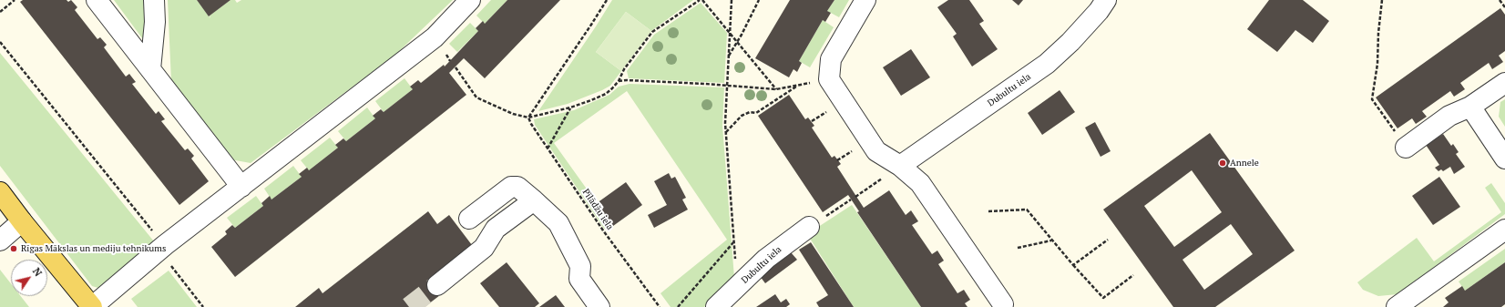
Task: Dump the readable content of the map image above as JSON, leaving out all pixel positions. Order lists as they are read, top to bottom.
{
  "streets": {
    "street": ["Dubultu iela"],
    "path": ["Pīlādžu iela"]
  },
  "places": ["Annele", "Rīgas Mākslas un mediju tehnikums"],
  "north": "top right"
}
